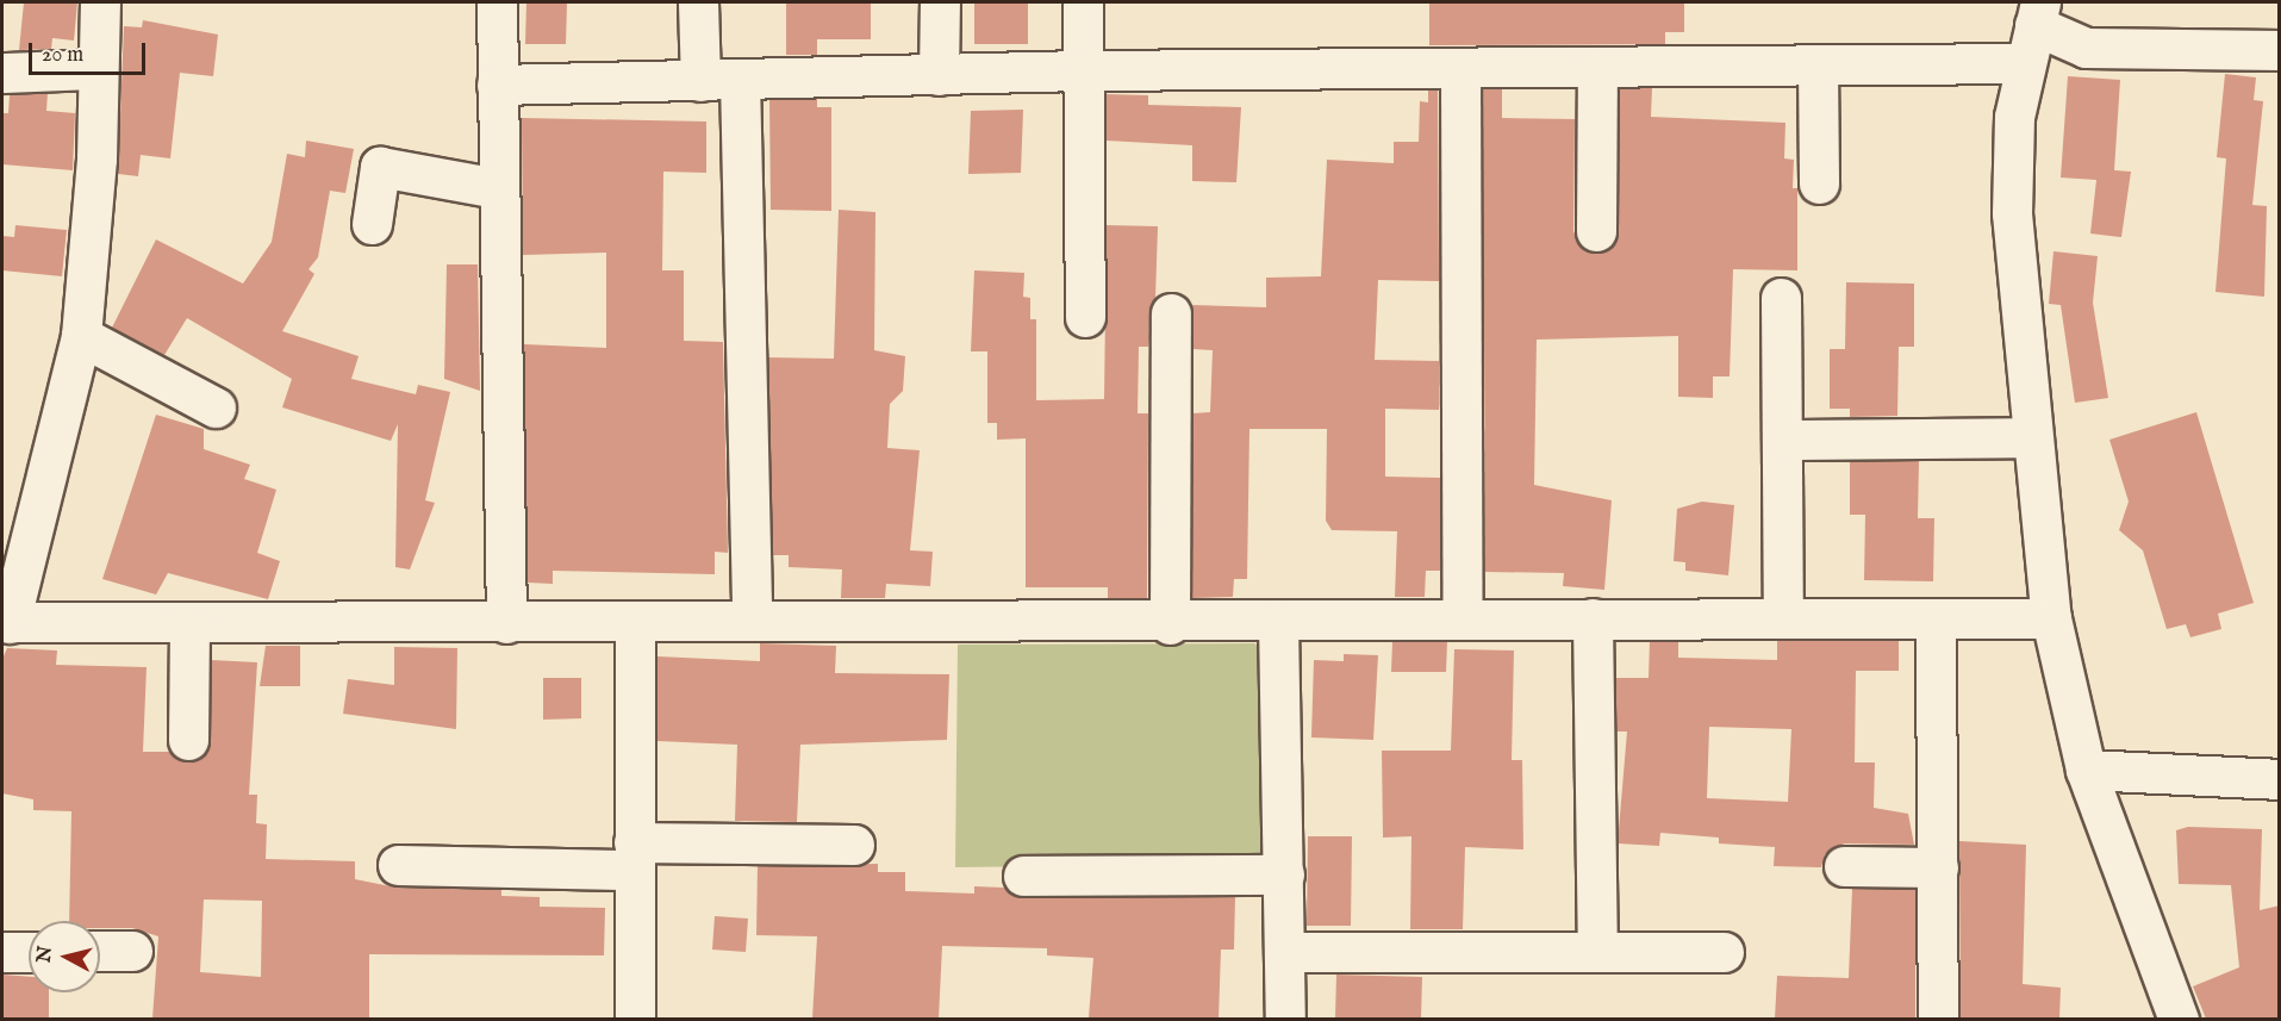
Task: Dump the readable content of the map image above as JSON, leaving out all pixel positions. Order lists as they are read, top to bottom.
{
  "scale_bar": "20 m",
  "north": "left"
}
